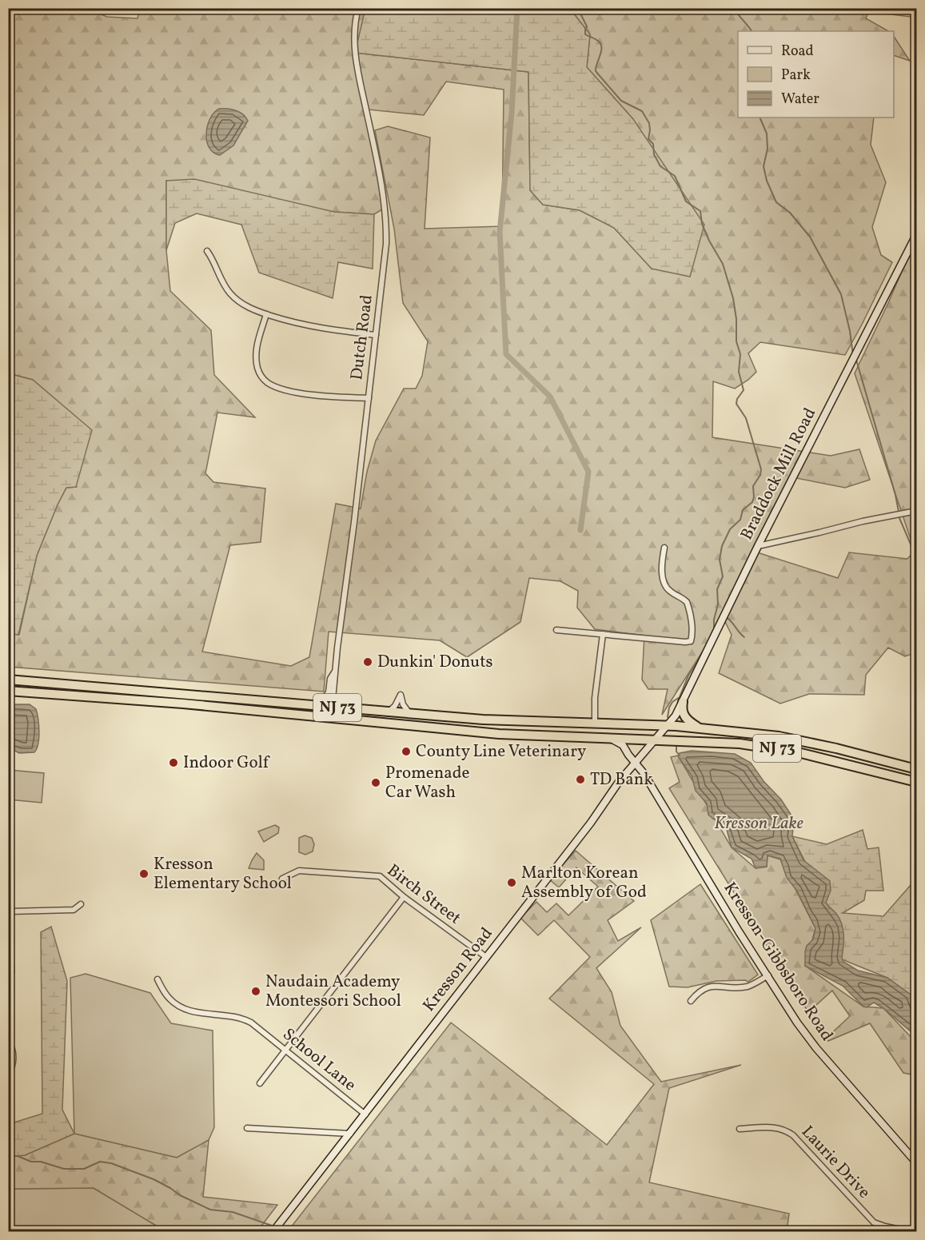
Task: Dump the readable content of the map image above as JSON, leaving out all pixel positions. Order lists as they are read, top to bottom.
{
  "streets": {
    "highway": ["NJ 73"],
    "street": [
      "Dutch Road",
      "Braddock Mill Road",
      "Birch Street",
      "Kresson-Gibbsboro Road",
      "Kresson Road",
      "School Lane",
      "Laurie Drive"
    ]
  },
  "crossings": [
    ["Dutch Road", "NJ 73"],
    ["Braddock Mill Road", "NJ 73"],
    ["Braddock Mill Road", "Kresson Road"],
    ["NJ 73", "Kresson-Gibbsboro Road"],
    ["NJ 73", "Kresson Road"],
    ["Birch Street", "Kresson Road"],
    ["Kresson-Gibbsboro Road", "Kresson Road"],
    ["Kresson Road", "School Lane"]
  ],
  "water": ["Kresson Lake"],
  "places": [
    "Dunkin' Donuts",
    "County Line Veterinary",
    "Indoor Golf",
    "TD Bank",
    "Promenade Car Wash",
    "Kresson Elementary School",
    "Marlton Korean Assembly of God",
    "Naudain Academy Montessori School"
  ],
  "legend": ["Road", "Park", "Water"]
}
